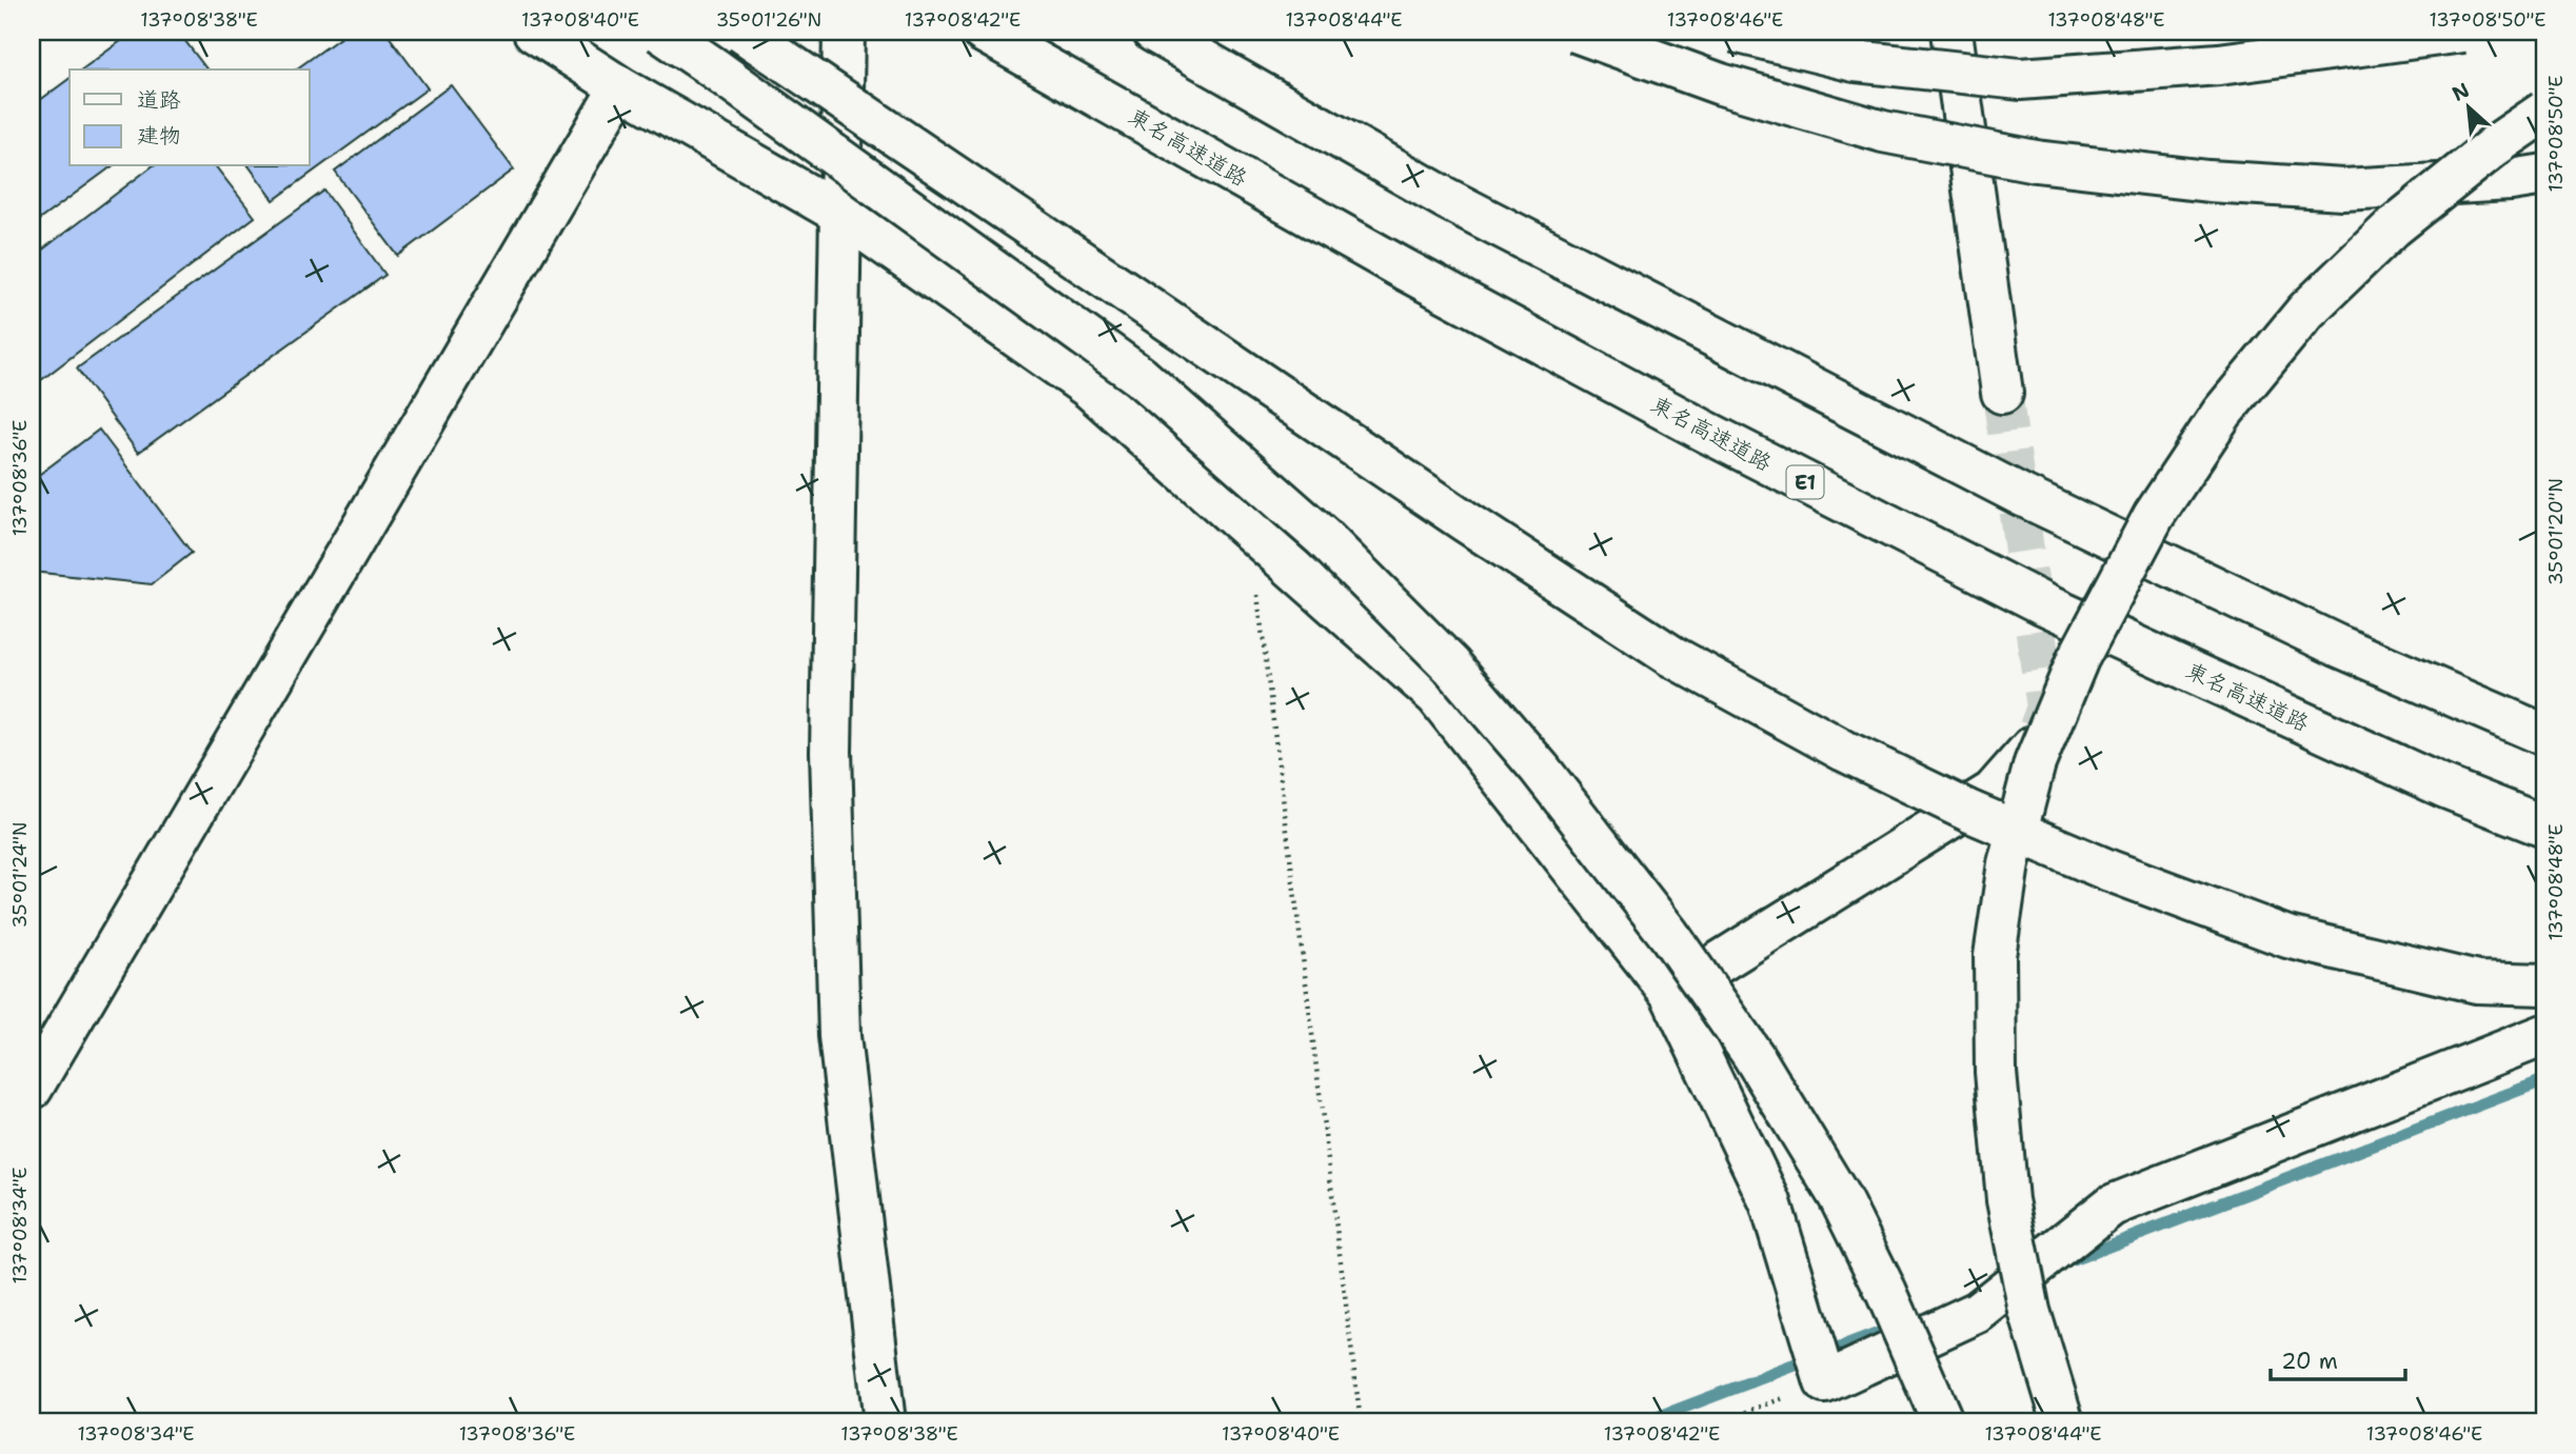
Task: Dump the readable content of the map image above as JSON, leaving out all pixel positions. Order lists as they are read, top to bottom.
{
  "streets": {
    "main road": ["東名高速道路", "E1"]
  },
  "legend": ["道路", "建物"],
  "scale_bar": "20 m",
  "north": "top left",
  "coordinates": [
    "137°08'38\"E",
    "137°08'40\"E",
    "35°01'26\"N",
    "137°08'42\"E",
    "137°08'44\"E",
    "137°08'46\"E",
    "137°08'48\"E",
    "137°08'50\"E",
    "137°08'36\"E",
    "35°01'20\"N",
    "35°01'24\"N",
    "137°08'34\"E"
  ]
}
